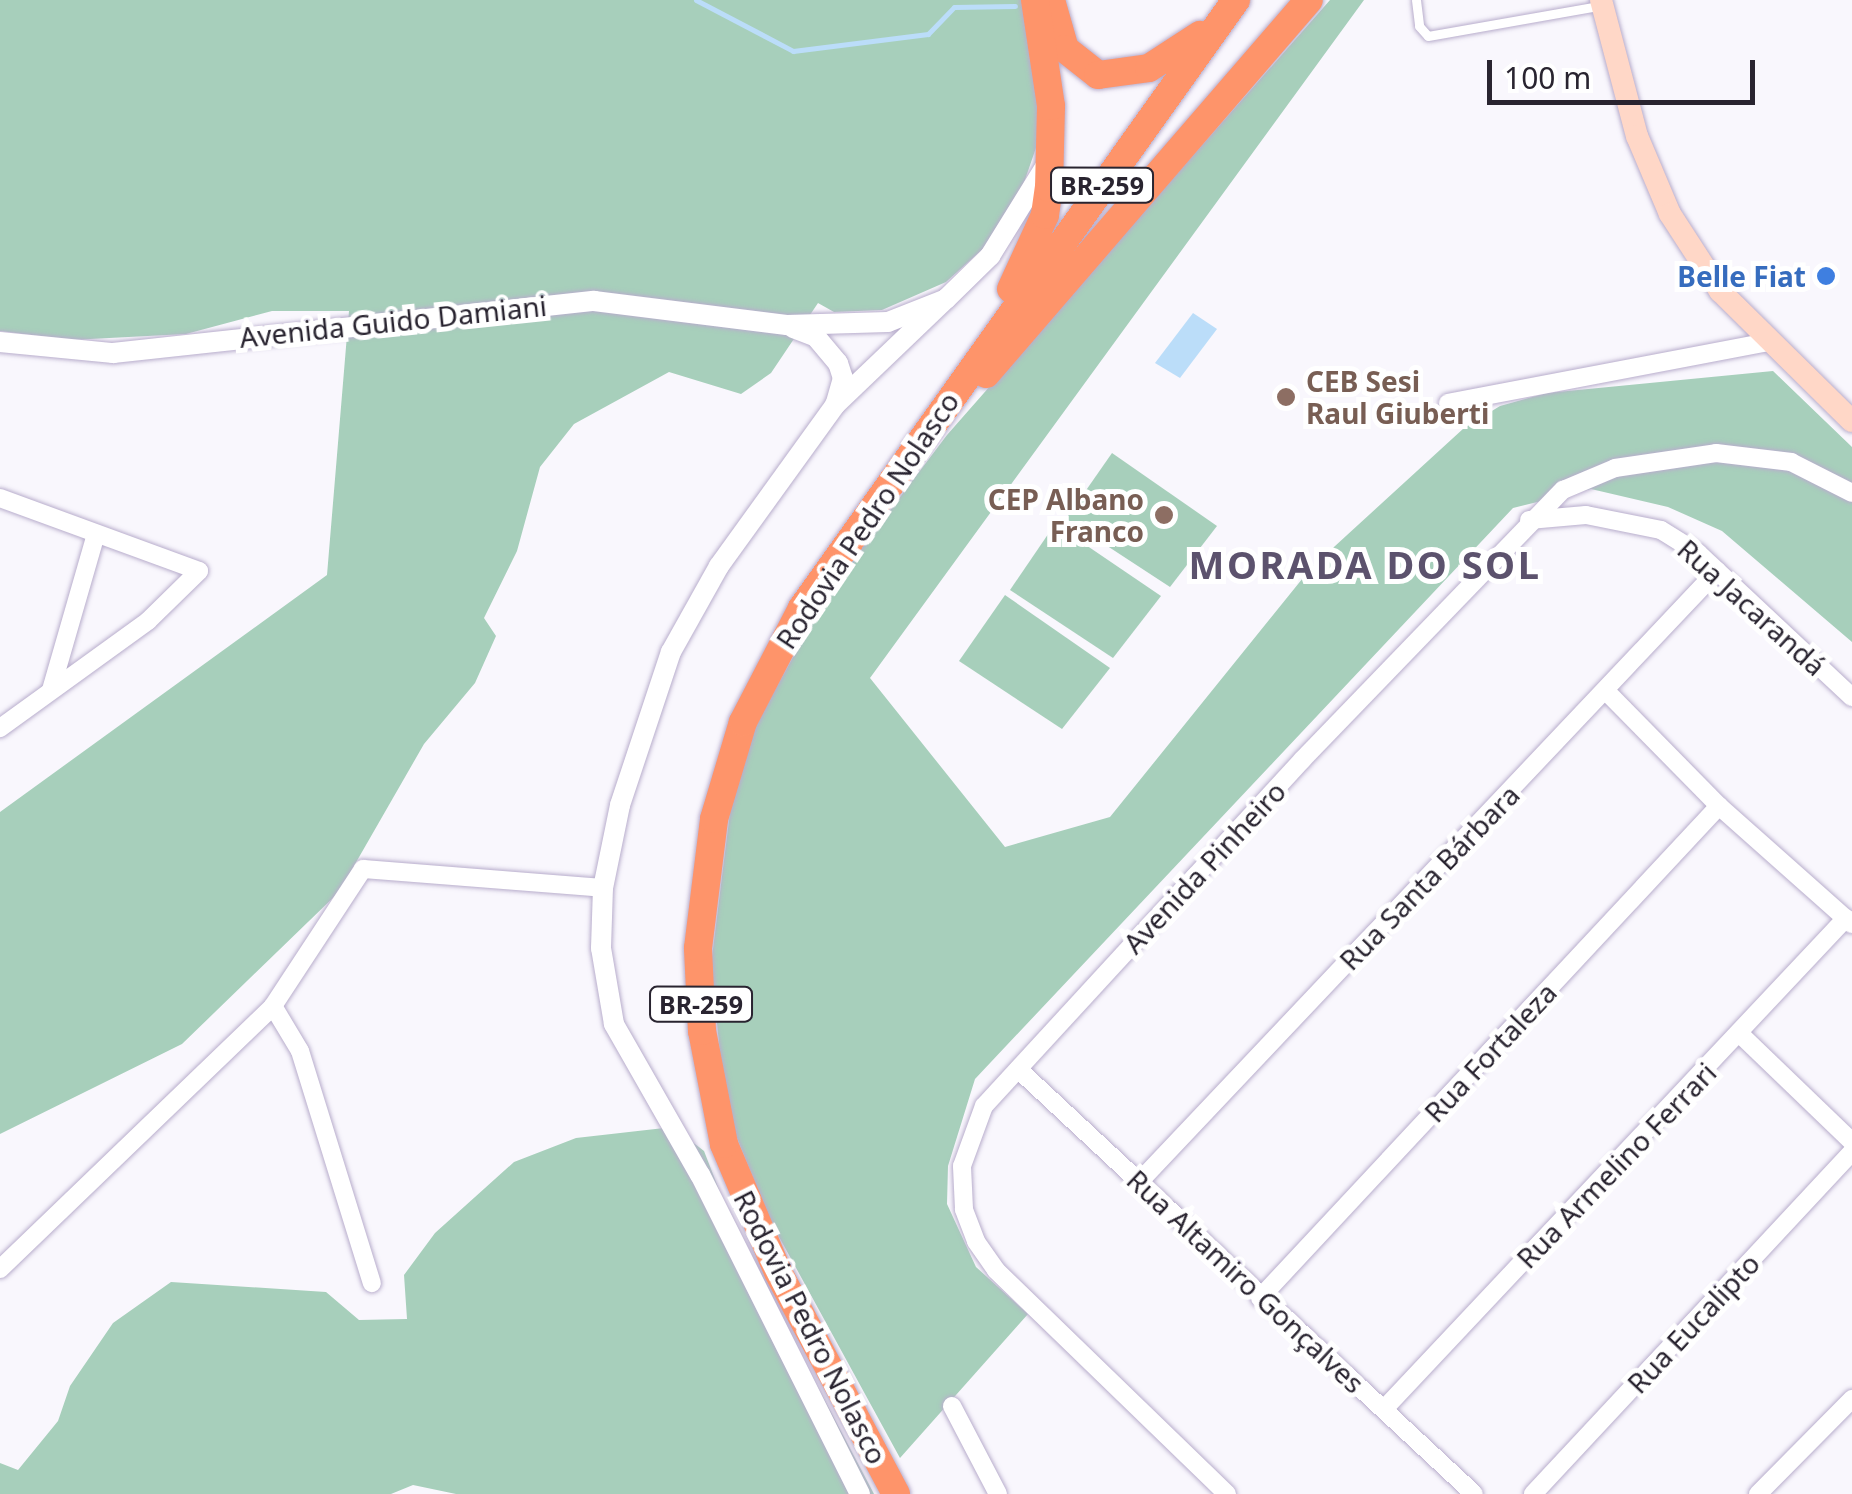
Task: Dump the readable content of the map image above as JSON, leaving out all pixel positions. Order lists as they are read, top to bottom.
{
  "streets": {
    "highway": ["BR-259", "Rodovia Pedro Nolasco"],
    "street": [
      "Avenida Guido Damiani",
      "Rua Jacarandá",
      "Avenida Pinheiro",
      "Rua Santa Bárbara",
      "Rua Fortaleza",
      "Rua Armelino Ferrari",
      "Rua Altamiro Gonçalves",
      "Rua Eucalipto"
    ]
  },
  "crossings": [
    ["Rua Jacarandá", "Avenida Pinheiro"],
    ["Rua Jacarandá", "Rua Santa Bárbara"],
    ["Avenida Pinheiro", "Rua Altamiro Gonçalves"],
    ["Rua Santa Bárbara", "Rua Altamiro Gonçalves"],
    ["Rua Fortaleza", "Rua Altamiro Gonçalves"],
    ["Rua Armelino Ferrari", "Rua Altamiro Gonçalves"]
  ],
  "districts": ["MORADA DO SOL"],
  "places": ["Belle Fiat", "CEB Sesi Raul Giuberti", "CEP Albano Franco"],
  "scale_bar": "100 m"
}
